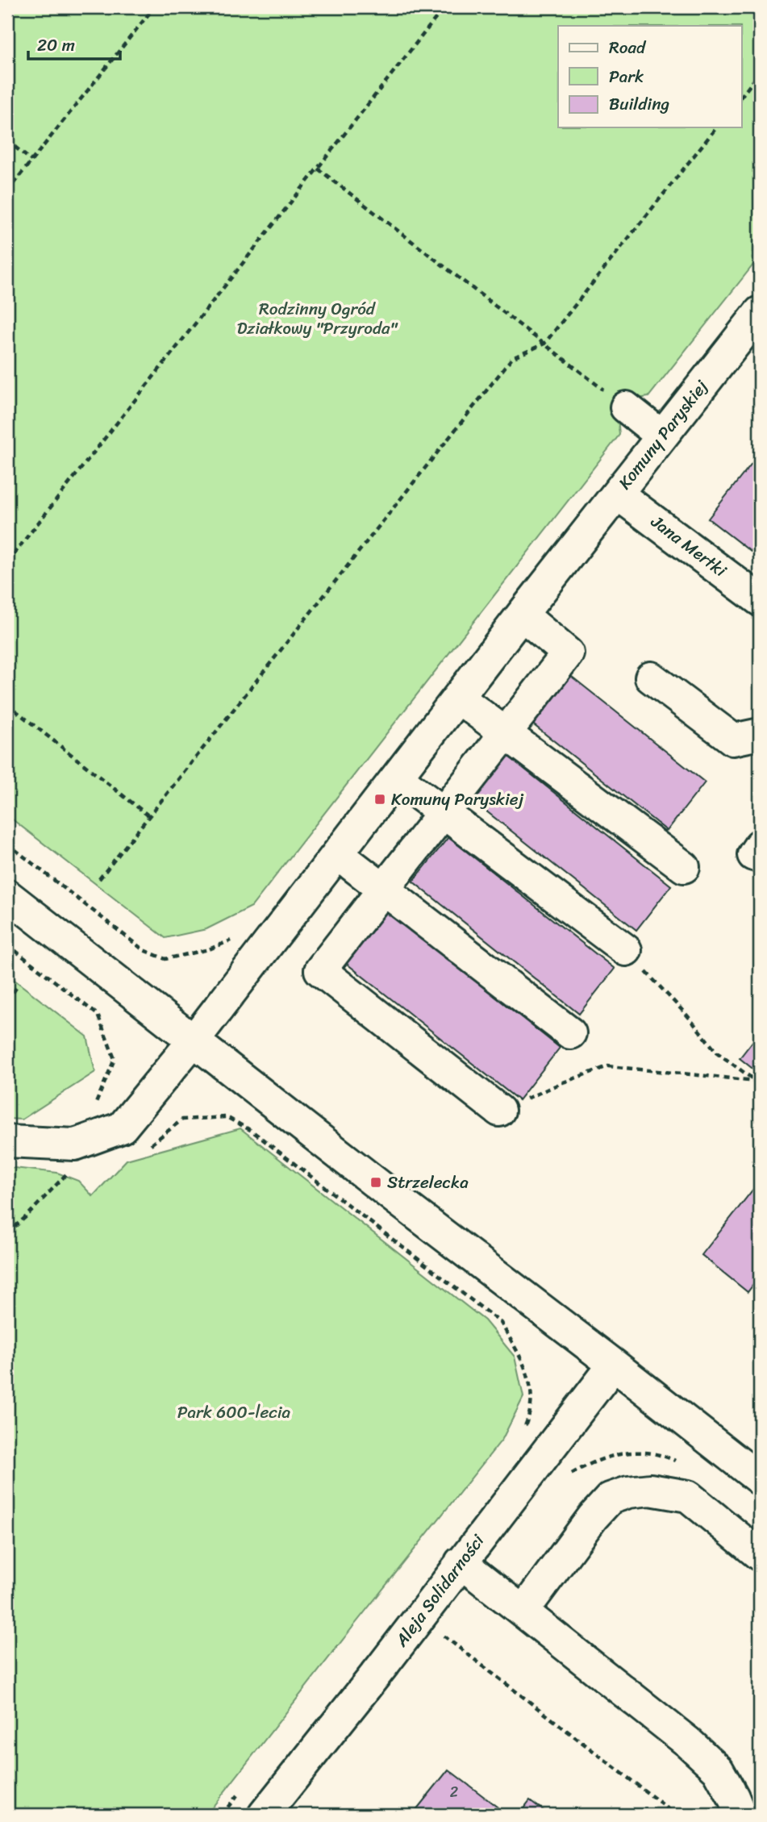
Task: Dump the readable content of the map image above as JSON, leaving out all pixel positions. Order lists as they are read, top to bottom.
{
  "streets": {
    "street": ["Komuny Paryskiej", "Jana Mertki", "Aleja Solidarności"]
  },
  "crossings": [
    ["Komuny Paryskiej", "Jana Mertki"]
  ],
  "parks": ["Rodzinny Ogród Działkowy \"Przyroda\"", "Park 600-lecia"],
  "places": {
    "transit": ["Komuny Paryskiej", "Strzelecka"]
  },
  "house_numbers": ["2"],
  "legend": ["Road", "Park", "Building"],
  "scale_bar": "20 m"
}
